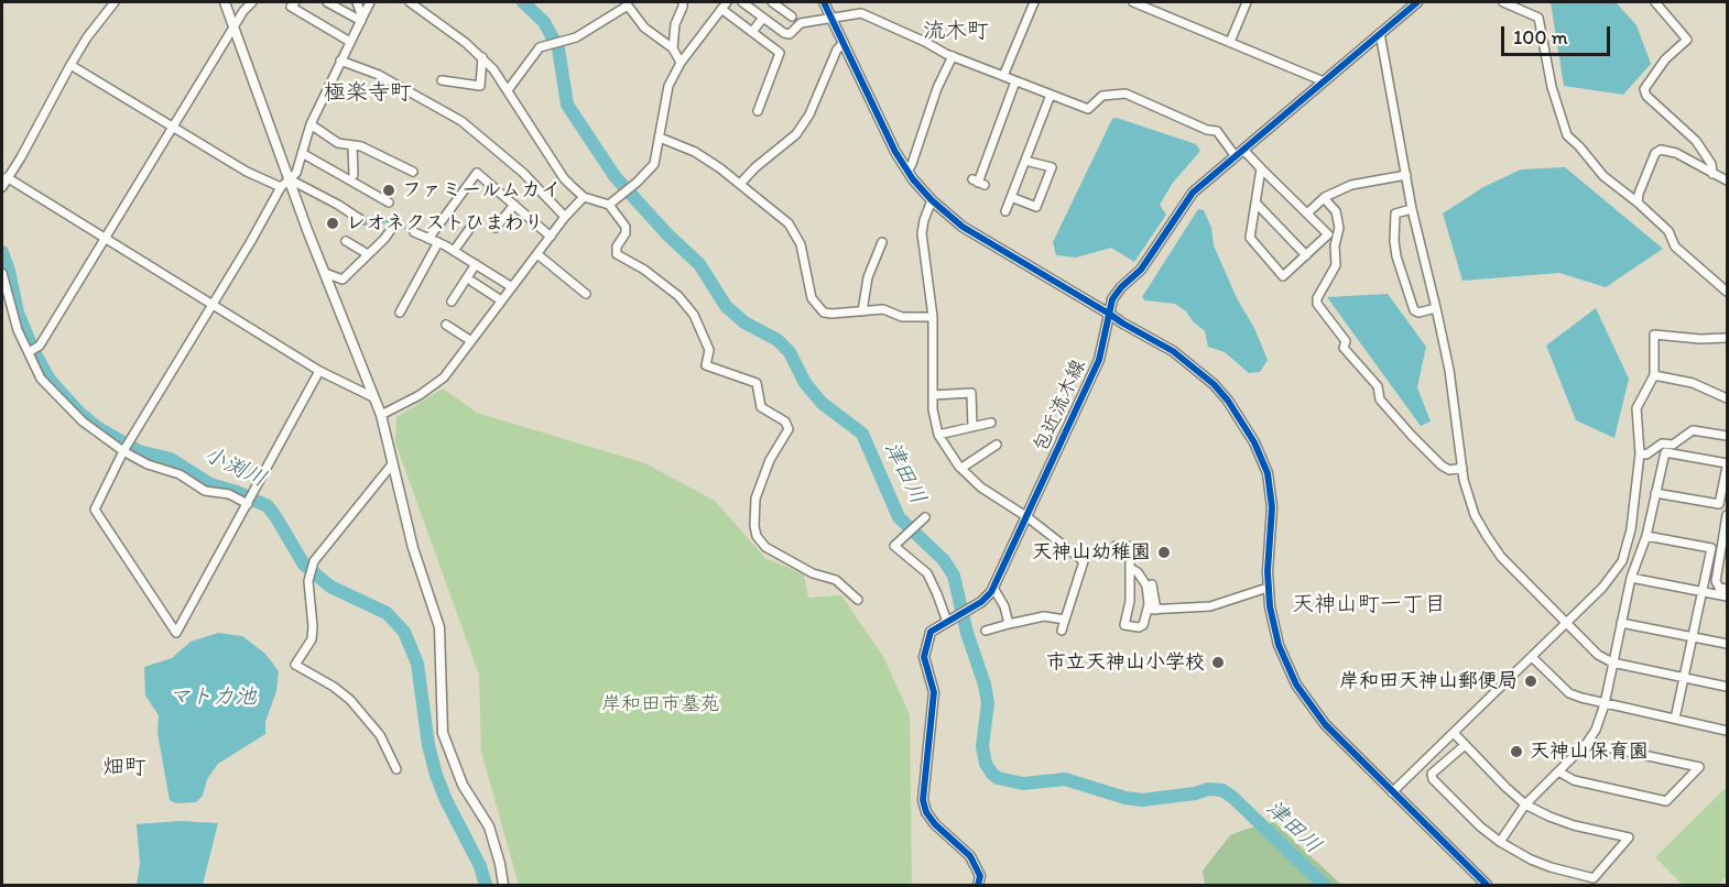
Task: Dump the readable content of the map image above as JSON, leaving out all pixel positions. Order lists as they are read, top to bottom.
{
  "streets": {
    "street": ["包近流木線"]
  },
  "districts": [
    "流木町",
    "極楽寺町",
    "天神山町一丁目",
    "畑町"
  ],
  "water": ["小渕川", "津田川", "マトカ池"],
  "parks": ["岸和田市墓苑"],
  "places": [
    "ファミールムカイ",
    "レオネクストひまわり",
    "天神山幼稚園",
    "市立天神山小学校",
    "岸和田天神山郵便局",
    "天神山保育園"
  ],
  "scale_bar": "100 m"
}
